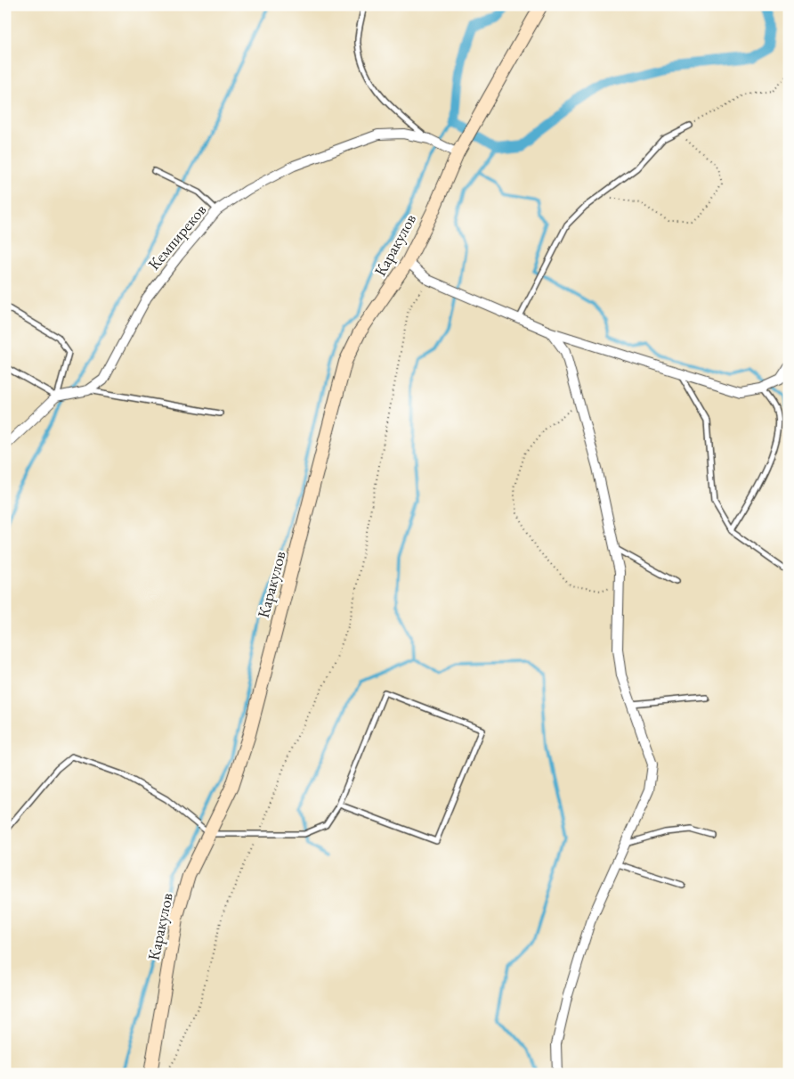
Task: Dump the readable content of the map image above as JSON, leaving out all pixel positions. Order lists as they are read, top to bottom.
{
  "streets": {
    "main road": ["Каракулов"],
    "street": ["Кемпиреков"]
  },
  "crossings": [
    ["Кемпиреков", "Каракулов"]
  ]
}
